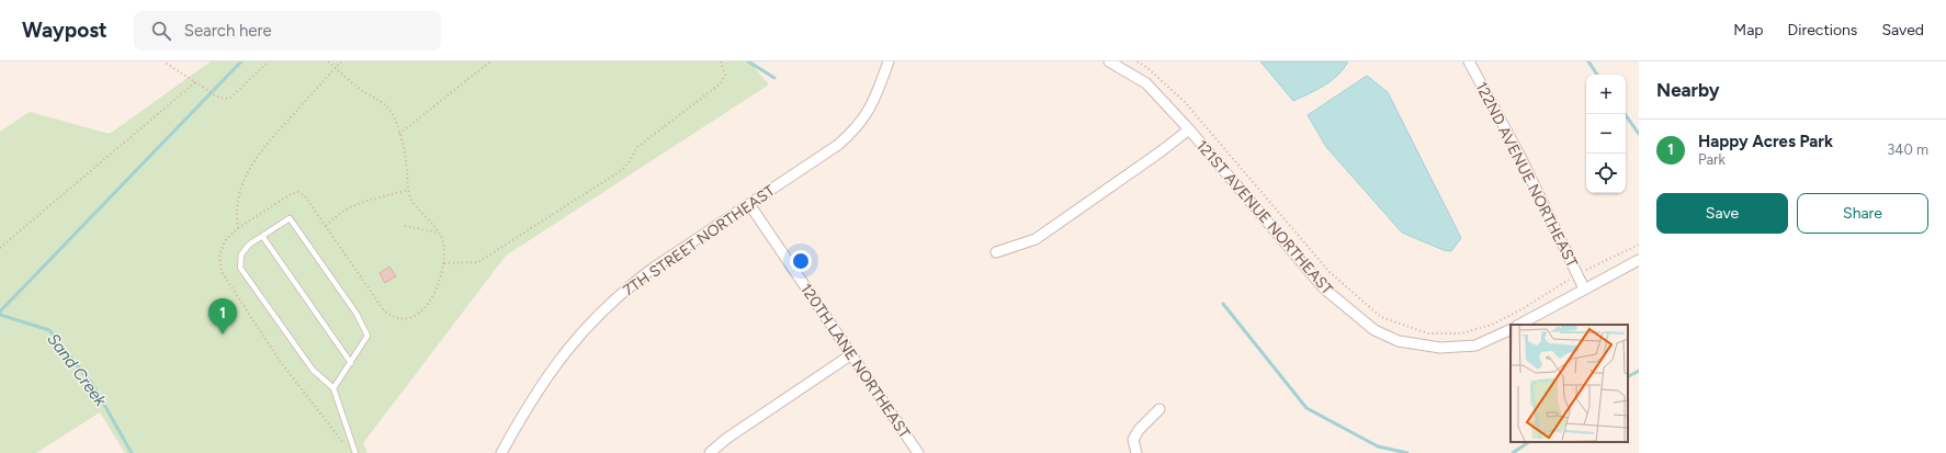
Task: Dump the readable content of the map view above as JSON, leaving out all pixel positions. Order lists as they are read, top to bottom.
{
  "streets": {
    "street": [
      "122ND AVENUE NORTHEAST",
      "121ST AVENUE NORTHEAST",
      "7TH STREET NORTHEAST",
      "120TH LANE NORTHEAST"
    ]
  },
  "crossings": [
    ["7TH STREET NORTHEAST", "120TH LANE NORTHEAST"]
  ],
  "water": ["Sand Creek"],
  "page": {
    "header": "Waypost",
    "search": "Search here",
    "nav": ["Map", "Directions", "Saved"],
    "heading": "Nearby",
    "map_buttons": ["+", "−"],
    "list": [
      {
        "mark": "1",
        "name": "Happy Acres Park",
        "note": "Park",
        "value": "340 m"
      }
    ],
    "buttons": ["Save", "Share"],
    "pins": "1"
  }
}
